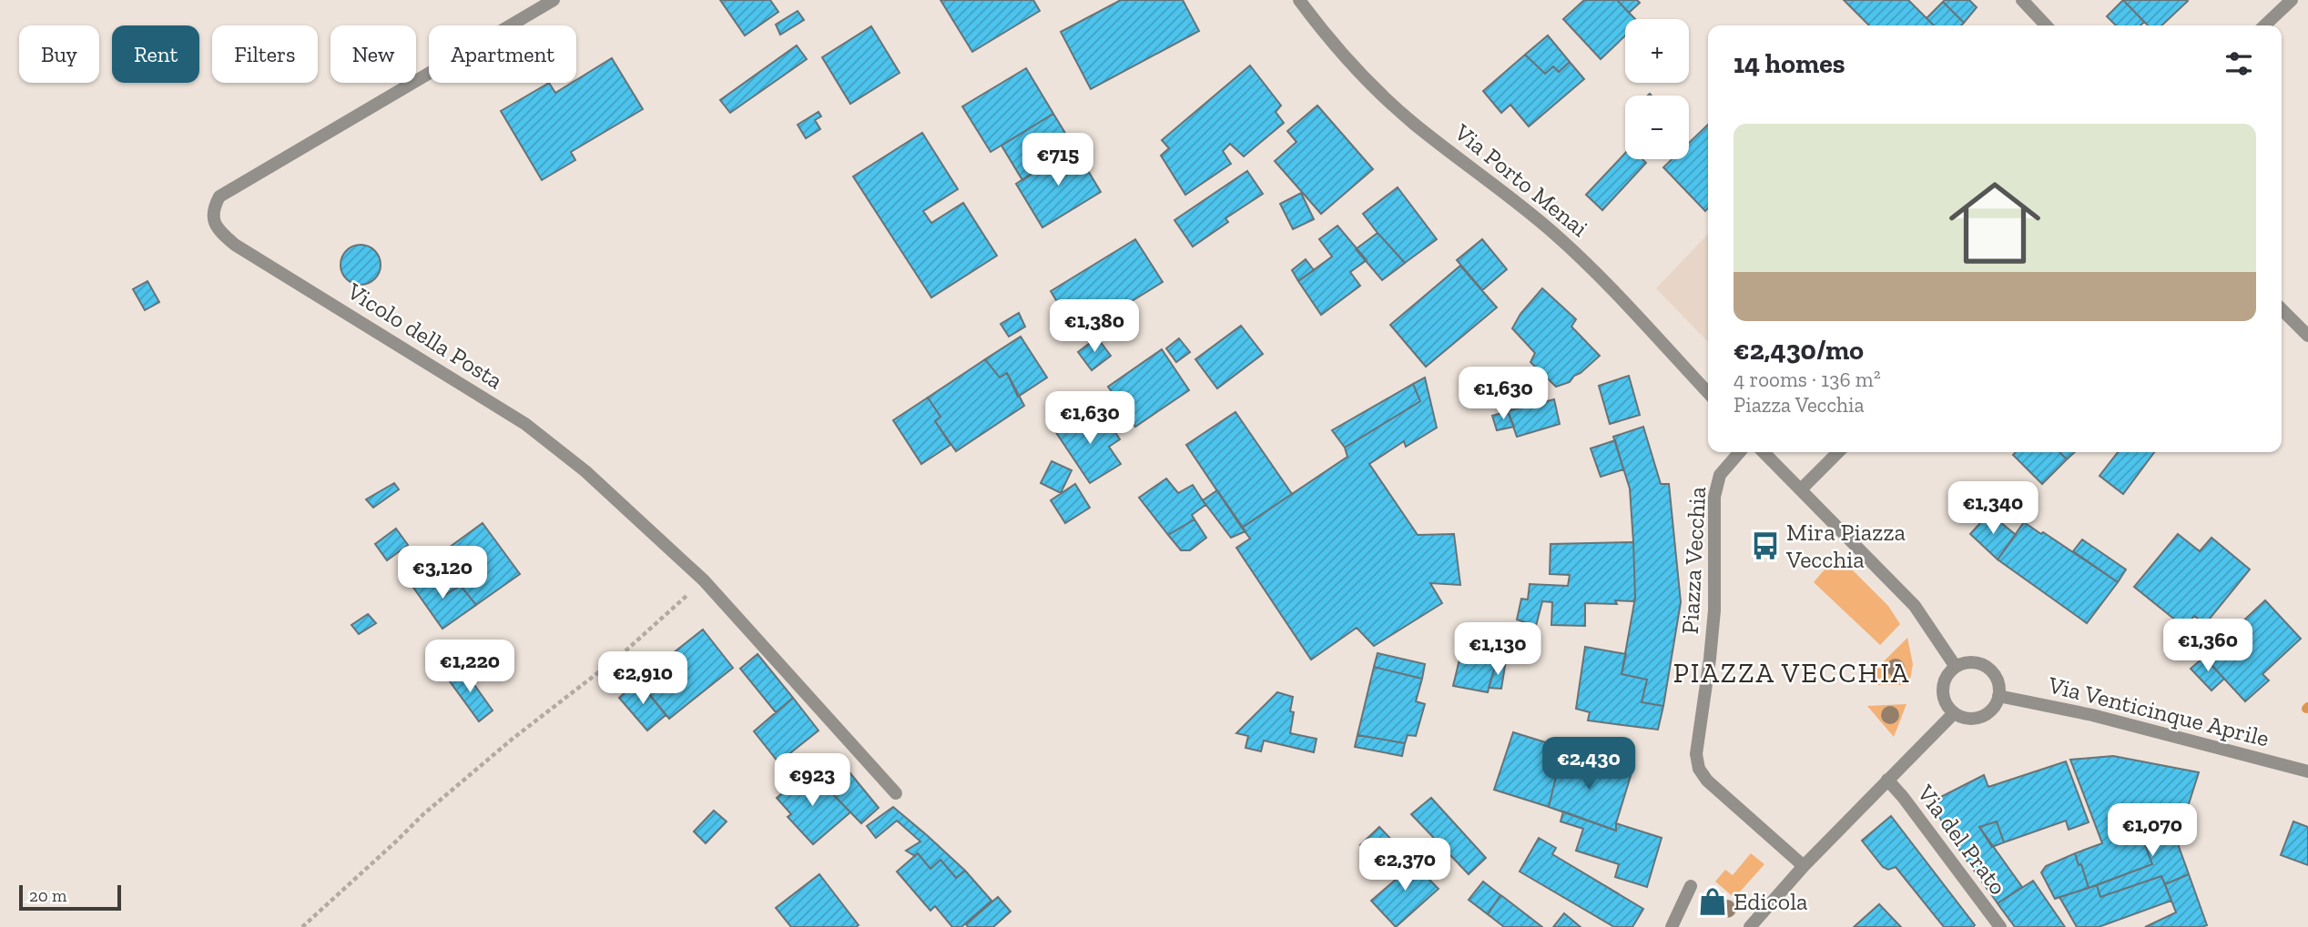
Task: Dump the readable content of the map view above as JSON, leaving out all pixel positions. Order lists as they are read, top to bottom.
{
  "streets": {
    "street": [
      "Via Porto Menai",
      "Vicolo della Posta",
      "Piazza Vecchia",
      "Via Venticinque Aprile",
      "Via del Prato"
    ]
  },
  "districts": ["PIAZZA VECCHIA"],
  "places": {
    "bus stop": ["Mira Piazza Vecchia"],
    "shop": ["Edicola"]
  },
  "scale_bar": "20 m",
  "page": {
    "map_buttons": ["+", "−"],
    "chip": [
      "Buy",
      "Rent",
      "Filters",
      "New",
      "Apartment"
    ],
    "heading": "14 homes",
    "list": [
      {
        "name": "€2,430/mo",
        "note": "4 rooms · 136 m² · Piazza Vecchia"
      }
    ],
    "price": [
      "€715",
      "€1,380",
      "€1,630",
      "€1,630",
      "€1,340",
      "€3,120",
      "€1,360",
      "€1,130",
      "€1,220",
      "€2,910",
      "€2,430",
      "€923",
      "€1,070",
      "€2,370"
    ],
    "scale": "20 m"
  }
}
